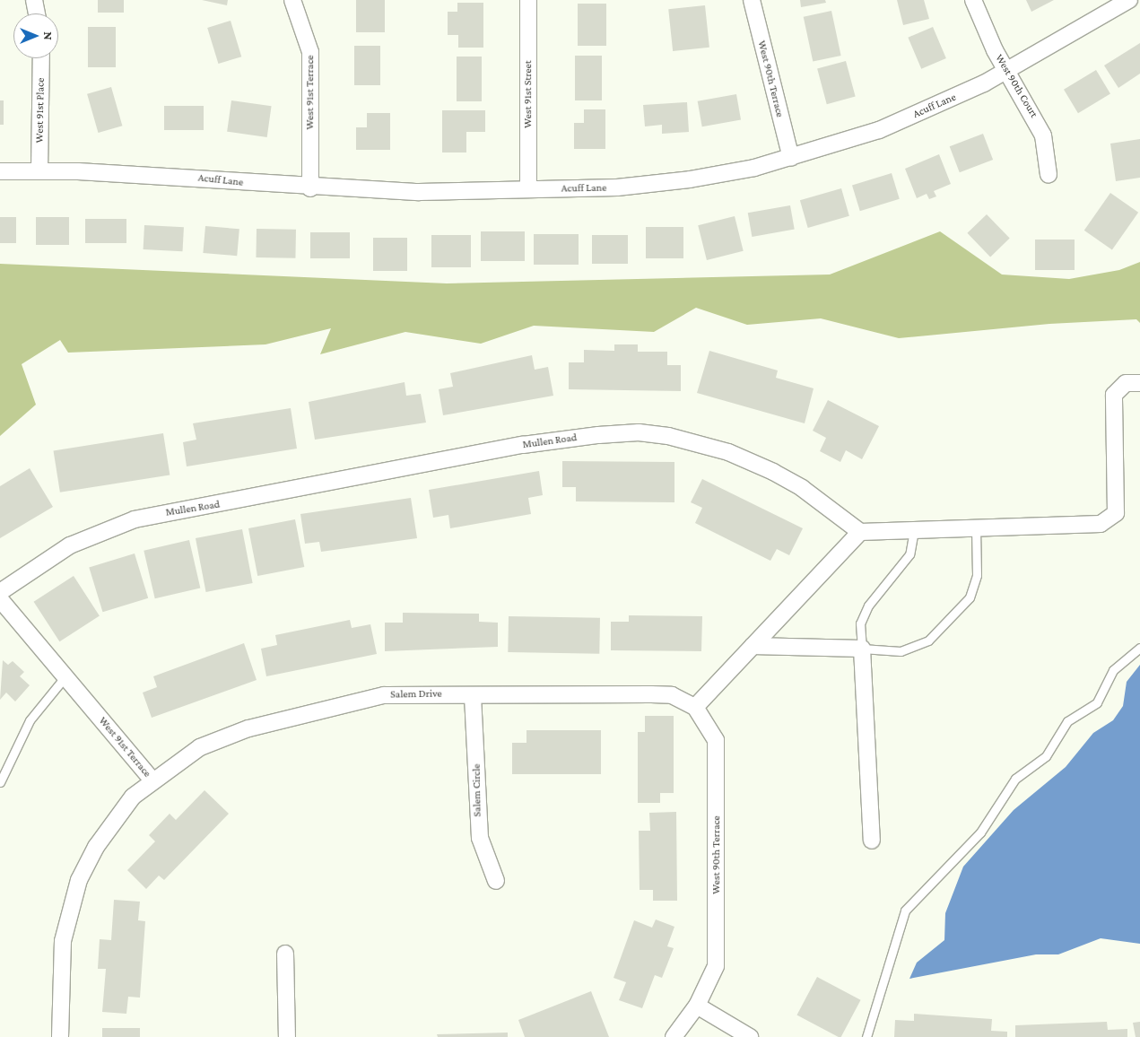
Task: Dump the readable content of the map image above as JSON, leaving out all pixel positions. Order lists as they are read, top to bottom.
{
  "streets": {
    "street": [
      "West 90th Terrace",
      "West 90th Court",
      "West 91st Terrace",
      "West 91st Street",
      "Acuff Lane",
      "West 91st Place",
      "Mullen Road",
      "Salem Drive",
      "Salem Circle"
    ]
  },
  "crossings": [
    ["West 90th Terrace", "Acuff Lane"],
    ["West 90th Terrace", "Salem Drive"],
    ["West 90th Court", "Acuff Lane"],
    ["West 91st Terrace", "Acuff Lane"],
    ["West 91st Terrace", "Salem Drive"],
    ["West 91st Street", "Acuff Lane"],
    ["Acuff Lane", "West 91st Place"],
    ["Salem Drive", "Salem Circle"]
  ],
  "north": "right"
}
